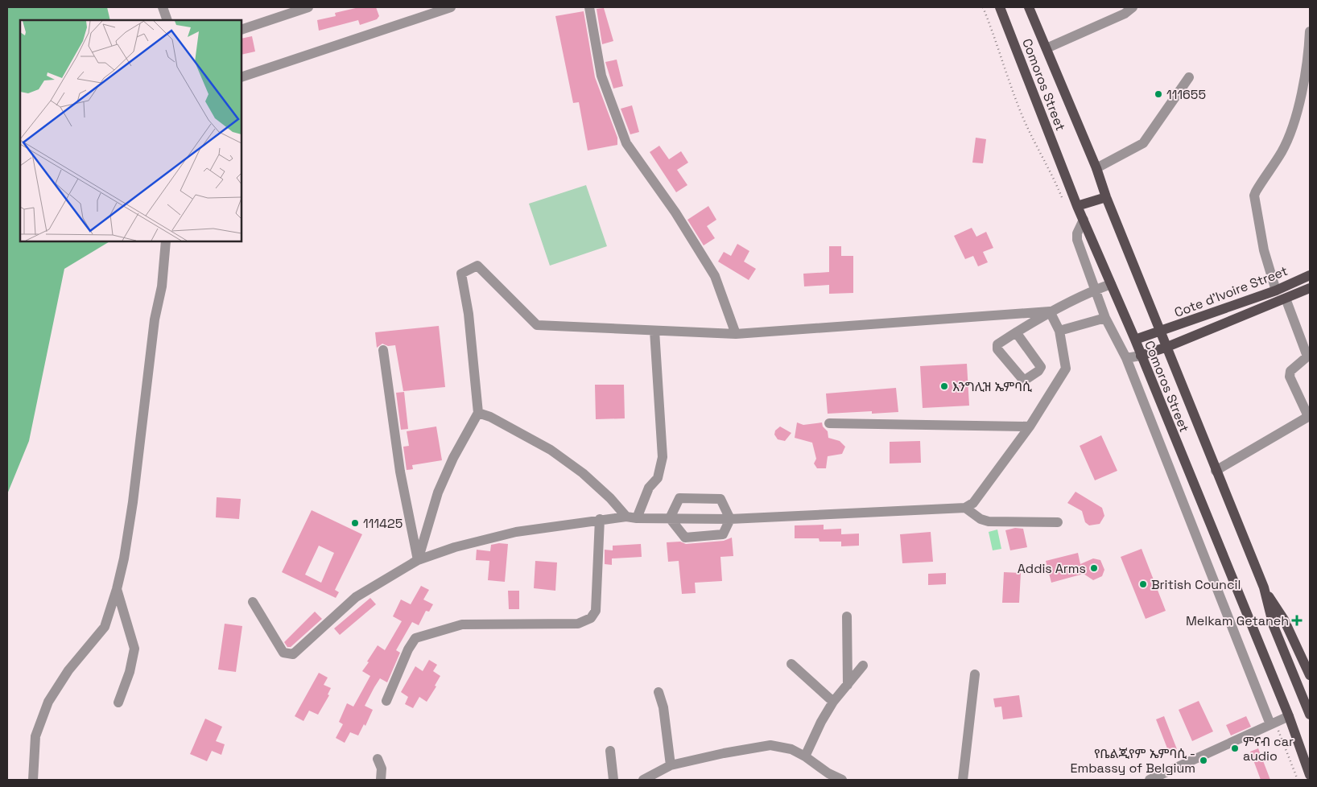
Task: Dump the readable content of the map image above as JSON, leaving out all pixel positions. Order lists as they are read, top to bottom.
{
  "streets": {
    "main road": ["Comoros Street", "Cote d'Ivoire Street"]
  },
  "crossings": [
    ["Comoros Street", "Cote d'Ivoire Street"]
  ],
  "places": {
    "other": [
      "111655",
      "እንግሊዝ ኤምባሲ",
      "111425",
      "Addis Arms",
      "British Council",
      "ምናብ car audio",
      "የቤልጂየም ኤምባሲ - Embassy of Belgium"
    ],
    "health": ["Melkam Getaneh"]
  }
}
